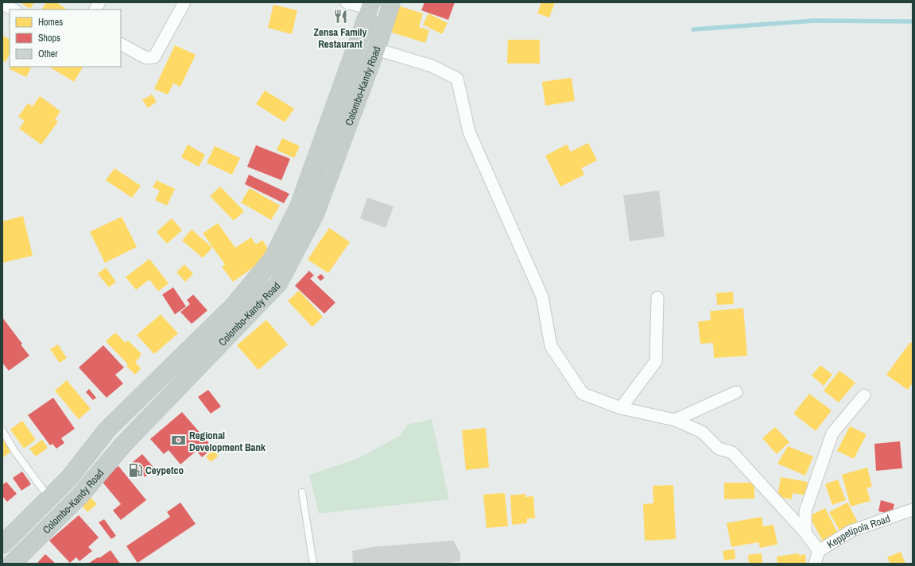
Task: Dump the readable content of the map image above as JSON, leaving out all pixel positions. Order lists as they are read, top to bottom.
{
  "streets": {
    "highway": ["Colombo-Kandy Road"],
    "street": ["Keppetipola Road"]
  },
  "places": {
    "restaurant": ["Zensa Family Restaurant"],
    "bank": ["Regional Development Bank"],
    "fuel station": ["Ceypetco"]
  },
  "legend": ["Homes", "Shops", "Other"]
}
